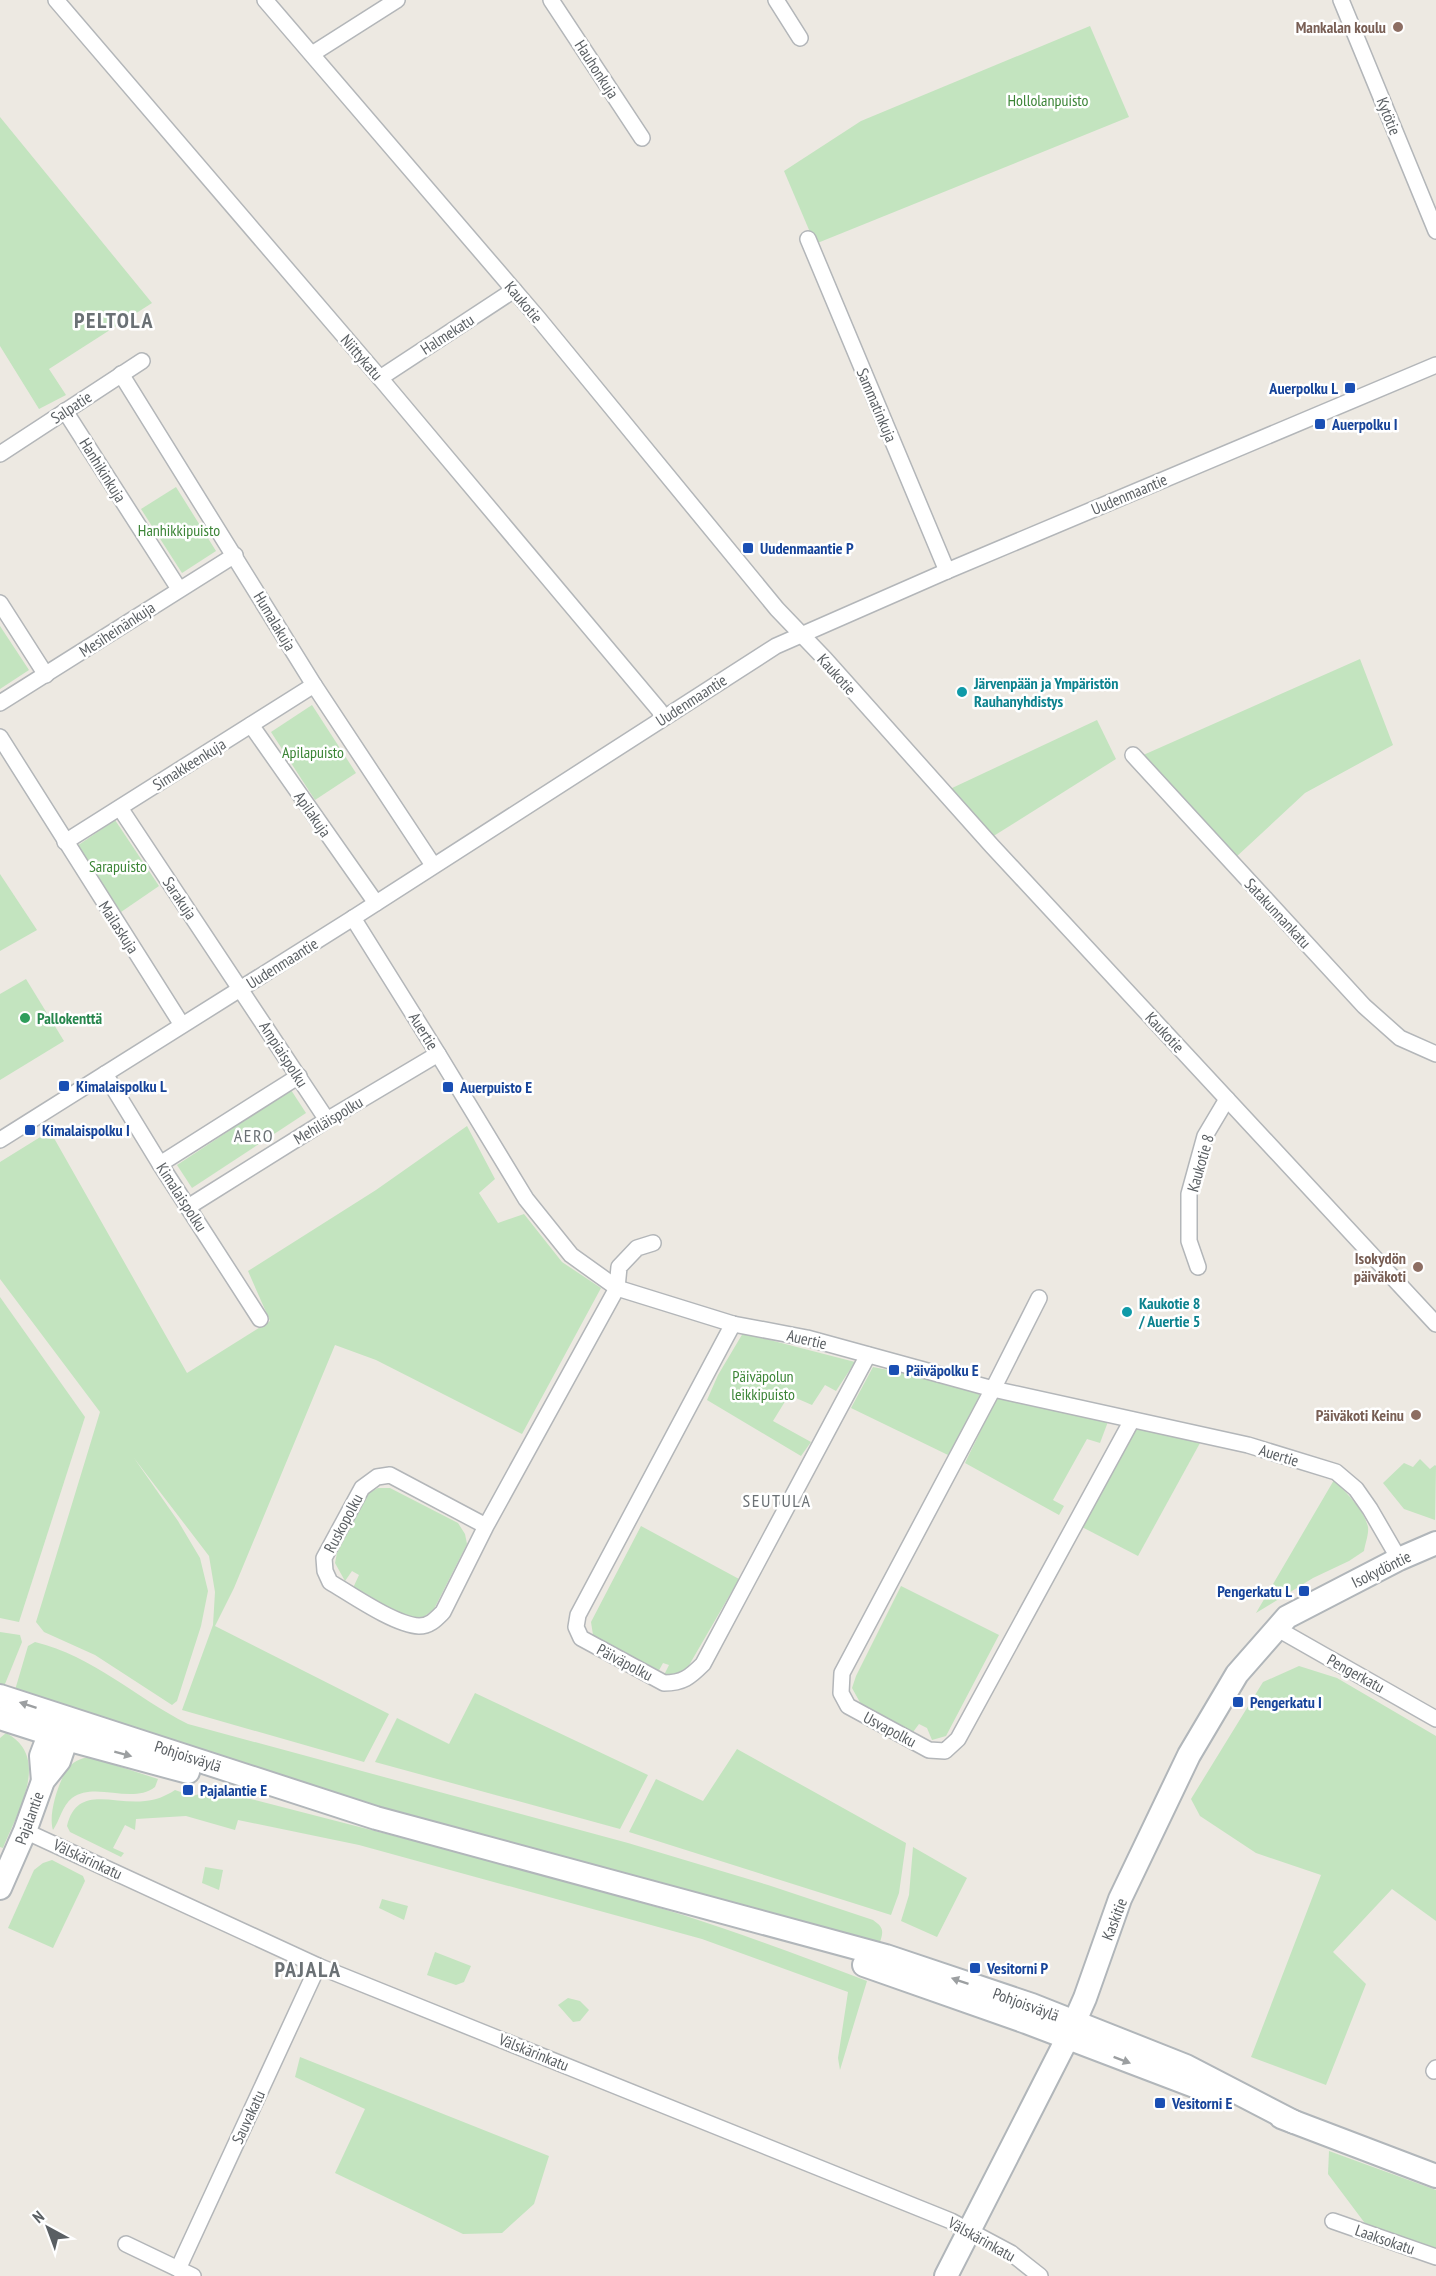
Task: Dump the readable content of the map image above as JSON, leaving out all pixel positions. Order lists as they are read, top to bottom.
{
  "streets": {
    "main road": [
      "Isokydöntie",
      "Pohjoisväylä",
      "Pajalantie",
      "Kaskitie"
    ],
    "street": [
      "Hauhonkuja",
      "Kytötie",
      "Kaukotie",
      "Halmekatu",
      "Niittykatu",
      "Sammatinkuja",
      "Salpatie",
      "Hanhikinkuja",
      "Uudenmaantie",
      "Humalakuja",
      "Mesiheinänkuja",
      "Simakkeenkuja",
      "Apilakuja",
      "Sarakuja",
      "Satakunnankatu",
      "Mailaskuja",
      "Auertie",
      "Ampiaispolku",
      "Mehiläispolku",
      "Kaukotie 8",
      "Kimalaispolku",
      "Ruskopolku",
      "Päiväpolku",
      "Pengerkatu",
      "Usvapolku",
      "Välskärinkatu",
      "Sauvakatu",
      "Laaksokatu"
    ]
  },
  "crossings": [
    ["Kaukotie", "Halmekatu"],
    ["Kaukotie", "Uudenmaantie"],
    ["Kaukotie", "Kaukotie 8"],
    ["Halmekatu", "Niittykatu"],
    ["Niittykatu", "Uudenmaantie"],
    ["Sammatinkuja", "Uudenmaantie"],
    ["Salpatie", "Hanhikinkuja"],
    ["Salpatie", "Humalakuja"],
    ["Hanhikinkuja", "Mesiheinänkuja"],
    ["Uudenmaantie", "Humalakuja"],
    ["Uudenmaantie", "Apilakuja"],
    ["Uudenmaantie", "Sarakuja"],
    ["Uudenmaantie", "Mailaskuja"],
    ["Uudenmaantie", "Auertie"],
    ["Uudenmaantie", "Ampiaispolku"],
    ["Uudenmaantie", "Kimalaispolku"],
    ["Humalakuja", "Mesiheinänkuja"],
    ["Humalakuja", "Simakkeenkuja"],
    ["Simakkeenkuja", "Apilakuja"],
    ["Simakkeenkuja", "Sarakuja"],
    ["Simakkeenkuja", "Mailaskuja"],
    ["Sarakuja", "Ampiaispolku"],
    ["Auertie", "Mehiläispolku"],
    ["Auertie", "Ruskopolku"],
    ["Auertie", "Isokydöntie"],
    ["Auertie", "Päiväpolku"],
    ["Auertie", "Usvapolku"],
    ["Ampiaispolku", "Mehiläispolku"],
    ["Mehiläispolku", "Kimalaispolku"],
    ["Isokydöntie", "Kaskitie"],
    ["Pengerkatu", "Kaskitie"],
    ["Pohjoisväylä", "Pajalantie"],
    ["Pohjoisväylä", "Kaskitie"],
    ["Pajalantie", "Välskärinkatu"],
    ["Välskärinkatu", "Kaskitie"],
    ["Välskärinkatu", "Sauvakatu"]
  ],
  "districts": [
    "PELTOLA",
    "AERO",
    "SEUTULA",
    "PAJALA"
  ],
  "parks": [
    "Hollolanpuisto",
    "Hanhikkipuisto",
    "Apilapuisto",
    "Sarapuisto",
    "Päiväpolun leikkipuisto"
  ],
  "places": {
    "other": [
      "Mankalan koulu",
      "Järvenpään ja Ympäristön Rauhanyhdistys",
      "Pallokenttä",
      "Isokydön päiväkoti",
      "Kaukotie 8 / Auertie 5",
      "Päiväkoti Keinu"
    ],
    "transit": [
      "Auerpolku L",
      "Auerpolku I",
      "Uudenmaantie P",
      "Kimalaispolku L",
      "Auerpuisto E",
      "Kimalaispolku I",
      "Päiväpolku E",
      "Pengerkatu L",
      "Pengerkatu I",
      "Pajalantie E",
      "Vesitorni P",
      "Vesitorni E"
    ]
  },
  "north": "top left"
}
